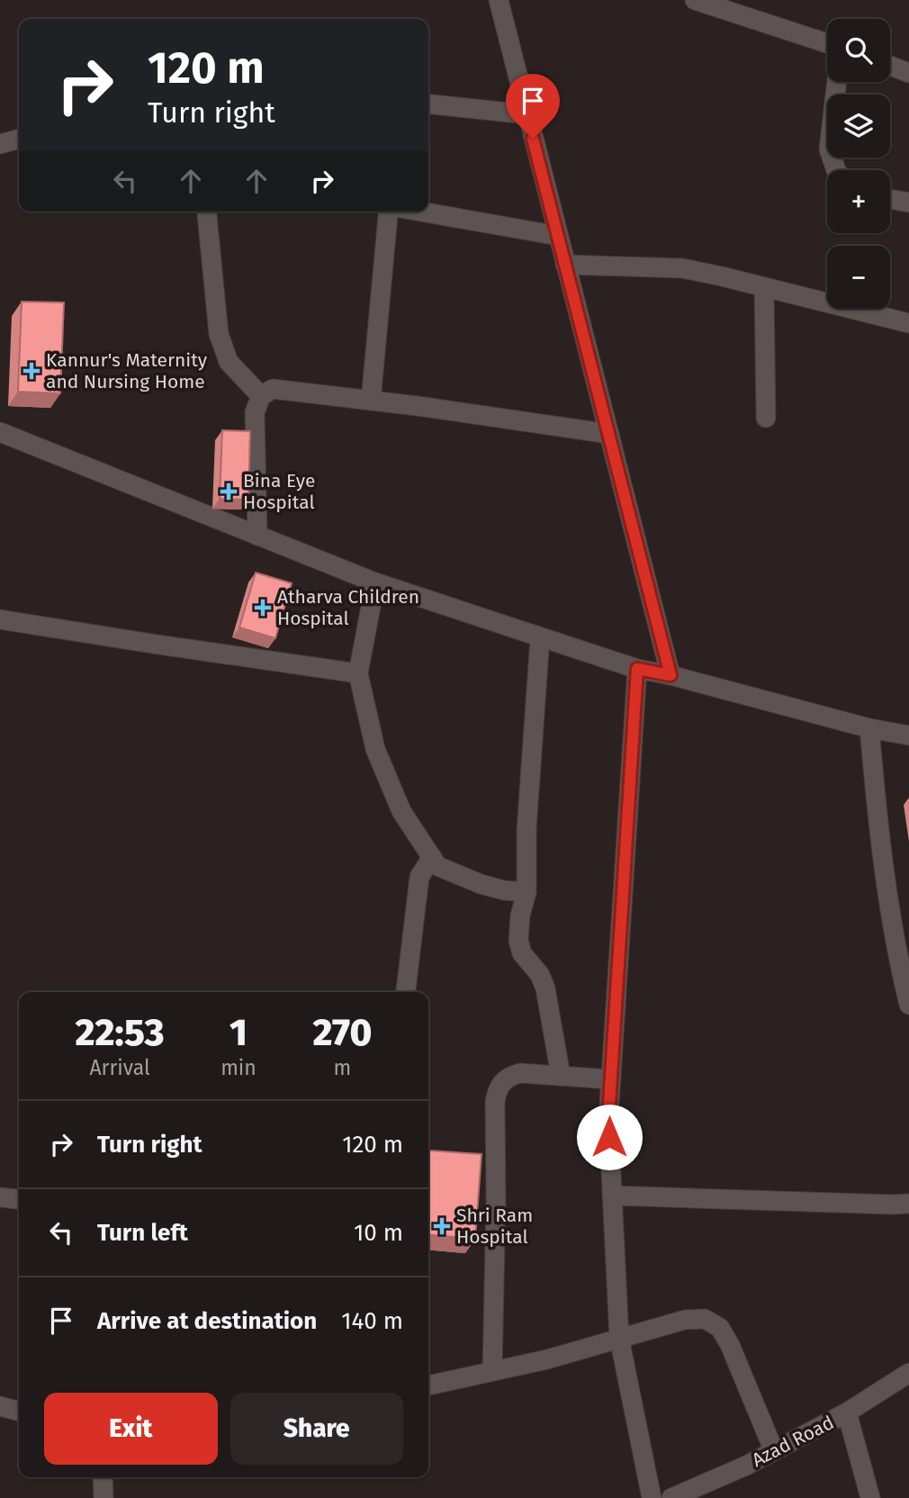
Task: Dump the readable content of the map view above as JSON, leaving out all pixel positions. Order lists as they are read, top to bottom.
{
  "streets": {
    "street": ["Azad Road"]
  },
  "places": {
    "health": [
      "Kannur's Maternity and Nursing Home",
      "Bina Eye Hospital",
      "Atharva Children Hospital",
      "Shri Ram Hospital"
    ]
  },
  "page": {
    "map_buttons": ["+", "−"],
    "turn": ["120 m", "Turn right"],
    "eta": [
      "22:53",
      "Arrival",
      "1",
      "min",
      "270",
      "m"
    ],
    "list": [
      {
        "name": "Turn right",
        "value": "120 m"
      },
      {
        "name": "Turn left",
        "value": "10 m"
      },
      {
        "name": "Arrive at destination",
        "value": "140 m"
      }
    ],
    "buttons": ["Exit", "Share"]
  }
}
